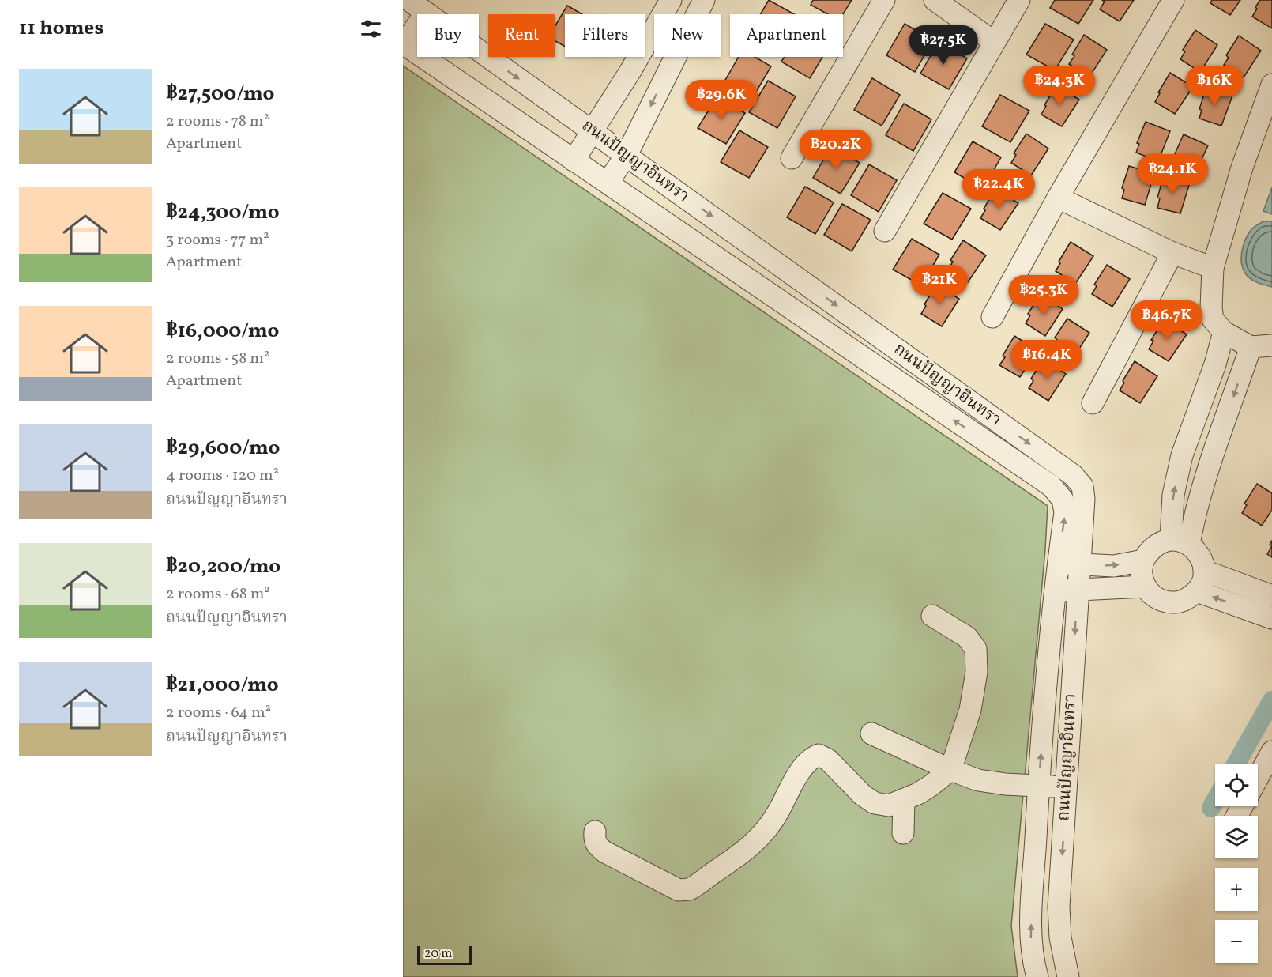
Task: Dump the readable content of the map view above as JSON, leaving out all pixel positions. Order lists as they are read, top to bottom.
{
  "streets": {
    "street": ["ถนนปัญญาอินทรา"]
  },
  "scale_bar": "20 m",
  "page": {
    "heading": "11 homes",
    "chip": [
      "Buy",
      "Rent",
      "Filters",
      "New",
      "Apartment"
    ],
    "price": [
      "฿27.5K",
      "฿24.3K",
      "฿16K",
      "฿29.6K",
      "฿20.2K",
      "฿24.1K",
      "฿22.4K",
      "฿21K",
      "฿25.3K",
      "฿46.7K",
      "฿16.4K"
    ],
    "list": [
      {
        "name": "฿27,500/mo",
        "note": "2 rooms · 78 m² · Apartment"
      },
      {
        "name": "฿24,300/mo",
        "note": "3 rooms · 77 m² · Apartment"
      },
      {
        "name": "฿16,000/mo",
        "note": "2 rooms · 58 m² · Apartment"
      },
      {
        "name": "฿29,600/mo",
        "note": "4 rooms · 120 m² · ถนนปัญญาอินทรา"
      },
      {
        "name": "฿20,200/mo",
        "note": "2 rooms · 68 m² · ถนนปัญญาอินทรา"
      },
      {
        "name": "฿21,000/mo",
        "note": "2 rooms · 64 m² · ถนนปัญญาอินทรา"
      }
    ],
    "map_buttons": ["+", "−"],
    "scale": "20 m"
  }
}
